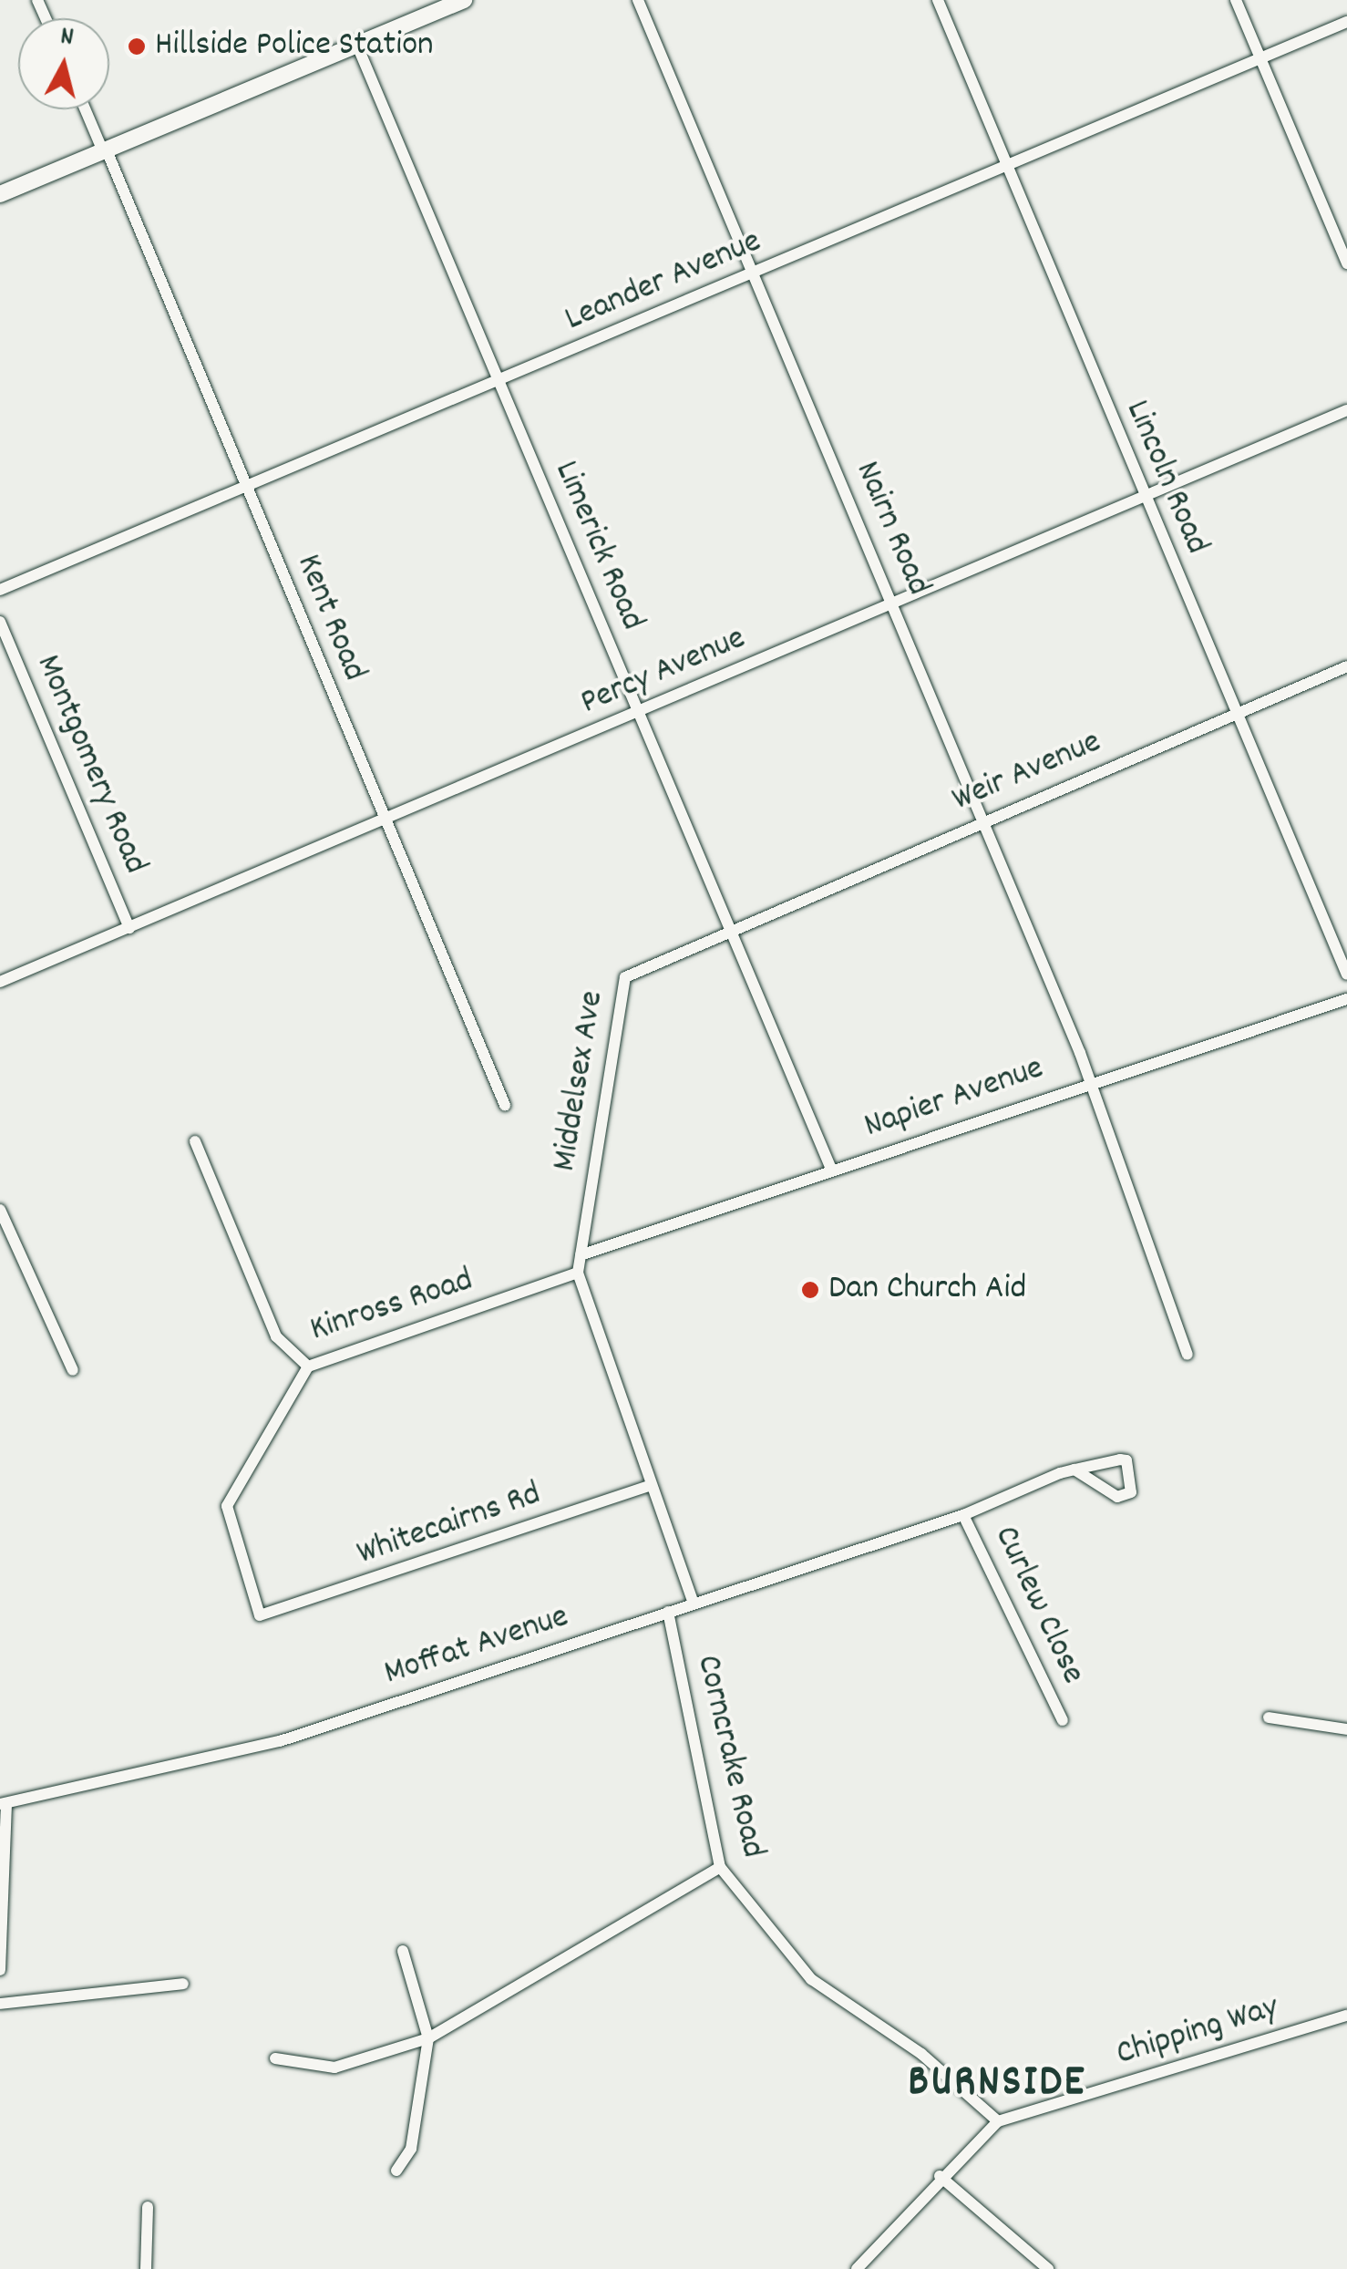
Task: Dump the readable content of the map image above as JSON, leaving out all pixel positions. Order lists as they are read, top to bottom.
{
  "streets": {
    "street": [
      "Leander Avenue",
      "Lincoln Road",
      "Nairn Road",
      "Limerick Road",
      "Kent Road",
      "Percy Avenue",
      "Montgomery Road",
      "Weir Avenue",
      "Middelsex Ave",
      "Napier Avenue",
      "Kinross Road",
      "Whitecairns Rd",
      "Curlew Close",
      "Moffat Avenue",
      "Corncrake Road",
      "Chipping Way"
    ]
  },
  "crossings": [
    ["Leander Avenue", "Lincoln Road"],
    ["Leander Avenue", "Nairn Road"],
    ["Leander Avenue", "Limerick Road"],
    ["Leander Avenue", "Kent Road"],
    ["Lincoln Road", "Percy Avenue"],
    ["Lincoln Road", "Weir Avenue"],
    ["Nairn Road", "Percy Avenue"],
    ["Nairn Road", "Weir Avenue"],
    ["Nairn Road", "Napier Avenue"],
    ["Limerick Road", "Percy Avenue"],
    ["Limerick Road", "Weir Avenue"],
    ["Limerick Road", "Middelsex Ave"],
    ["Limerick Road", "Napier Avenue"],
    ["Kent Road", "Percy Avenue"],
    ["Percy Avenue", "Montgomery Road"],
    ["Weir Avenue", "Middelsex Ave"],
    ["Middelsex Ave", "Napier Avenue"],
    ["Kinross Road", "Whitecairns Rd"],
    ["Curlew Close", "Moffat Avenue"],
    ["Moffat Avenue", "Corncrake Road"],
    ["Corncrake Road", "Chipping Way"]
  ],
  "districts": ["BURNSIDE"],
  "places": ["Hillside Police Station", "Dan Church Aid"],
  "north": "top"
}
